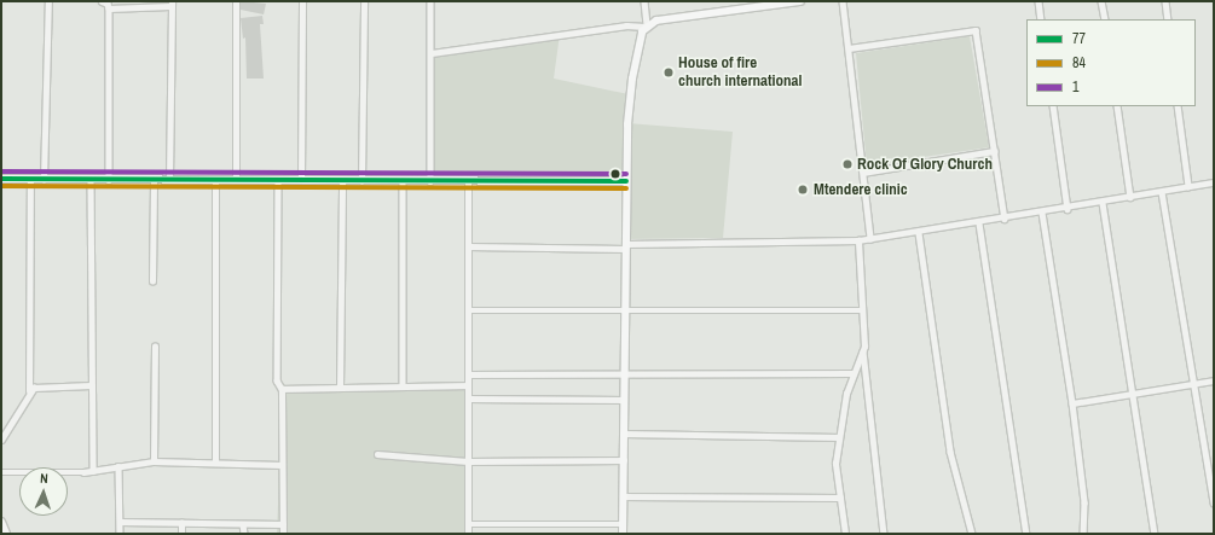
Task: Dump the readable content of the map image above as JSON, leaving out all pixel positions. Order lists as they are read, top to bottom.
{
  "places": ["House of fire church international", "Rock Of Glory Church", "Mtendere clinic"],
  "lines": ["transit line 1", "transit line 77", "transit line 84"],
  "legend": ["77", "84", "1"],
  "north": "top"
}
